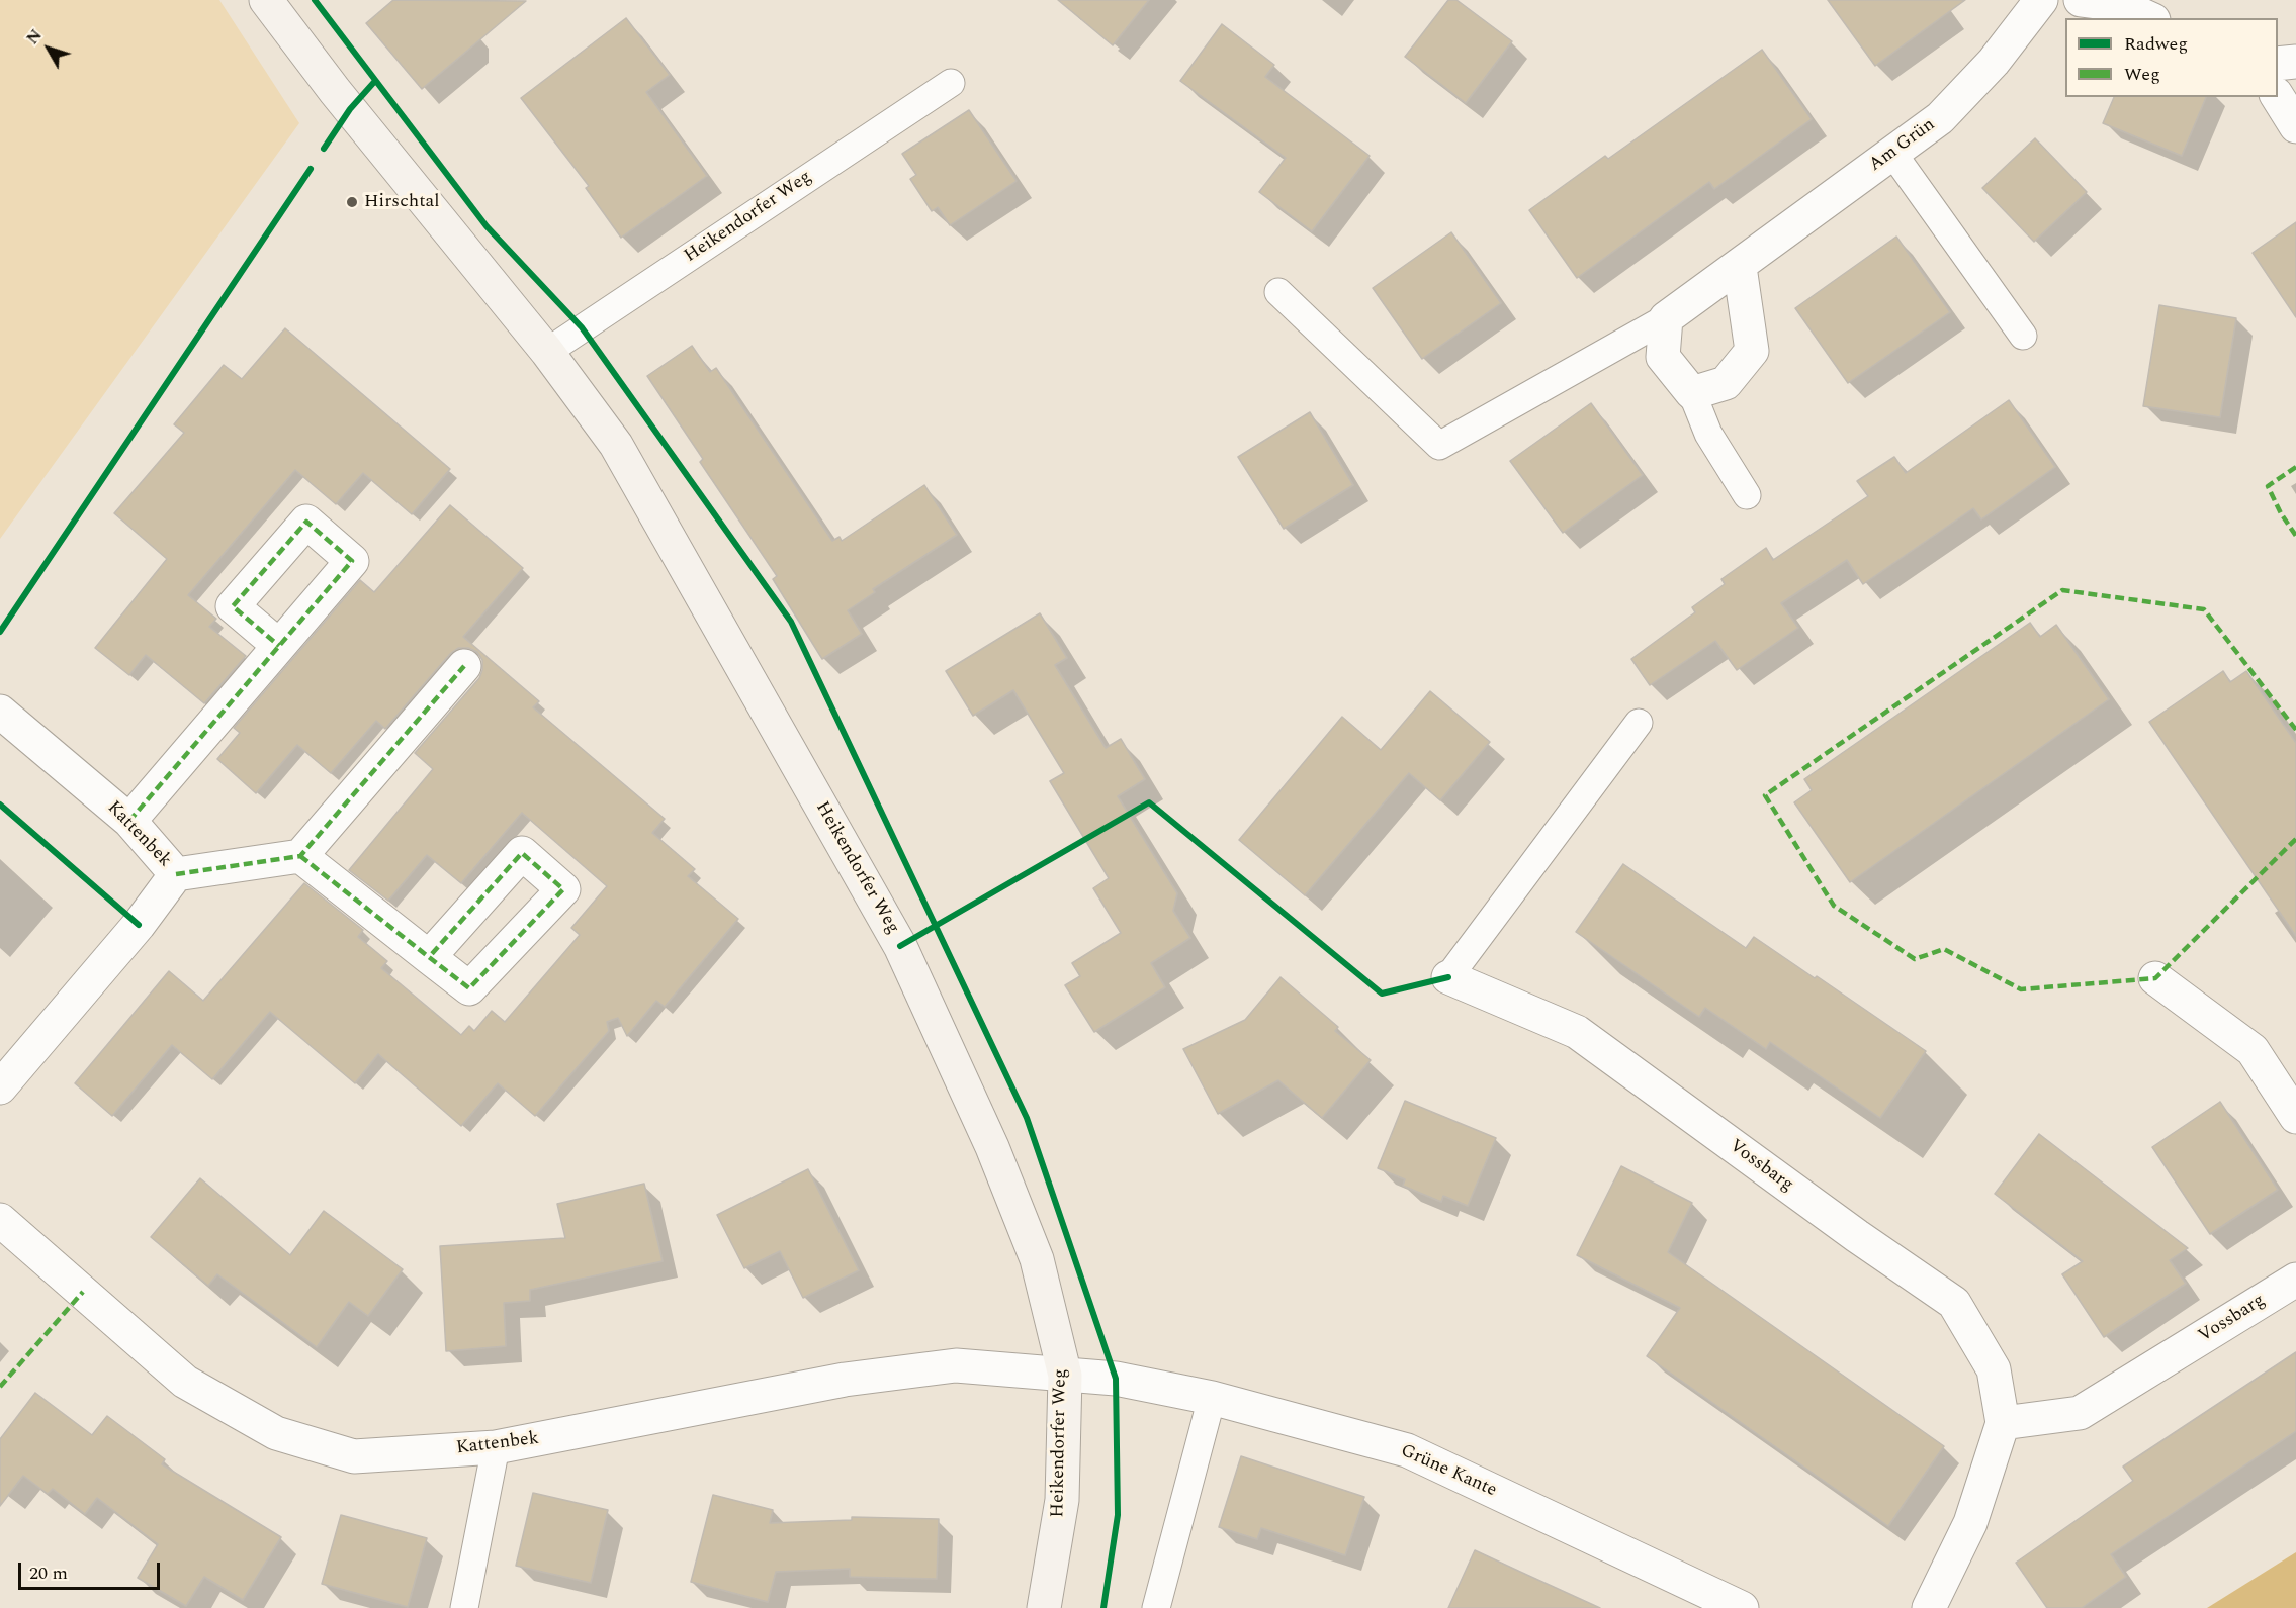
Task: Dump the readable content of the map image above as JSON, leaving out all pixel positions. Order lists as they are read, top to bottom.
{
  "streets": {
    "street": [
      "Am Grün",
      "Heikendorfer Weg",
      "Kattenbek",
      "Vossbarg",
      "Grüne Kante"
    ]
  },
  "crossings": [
    ["Heikendorfer Weg", "Kattenbek"],
    ["Heikendorfer Weg", "Grüne Kante"],
    ["Kattenbek", "Grüne Kante"]
  ],
  "places": ["Hirschtal"],
  "legend": ["Radweg", "Weg"],
  "scale_bar": "20 m",
  "north": "top left"
}
